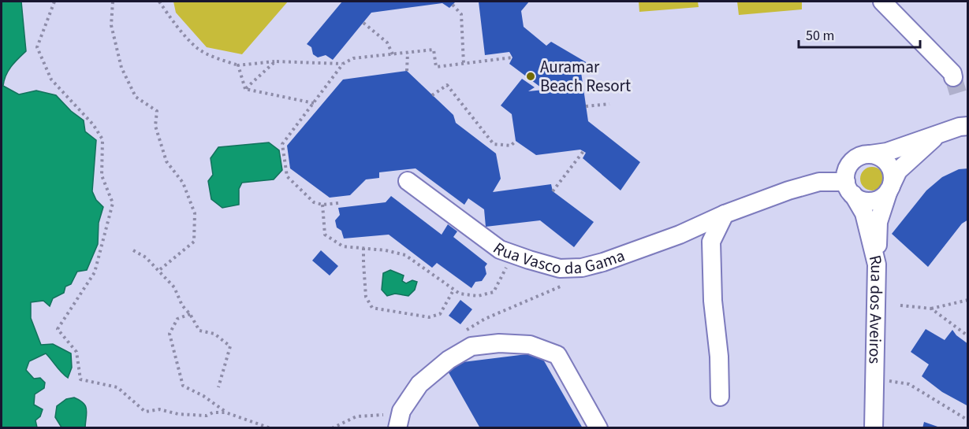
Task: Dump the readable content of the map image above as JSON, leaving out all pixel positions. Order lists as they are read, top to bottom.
{
  "streets": {
    "street": ["Rua Vasco da Gama", "Rua dos Aveiros"]
  },
  "crossings": [
    ["Rua Vasco da Gama", "Rua dos Aveiros"]
  ],
  "places": ["Auramar Beach Resort"],
  "scale_bar": "50 m"
}
